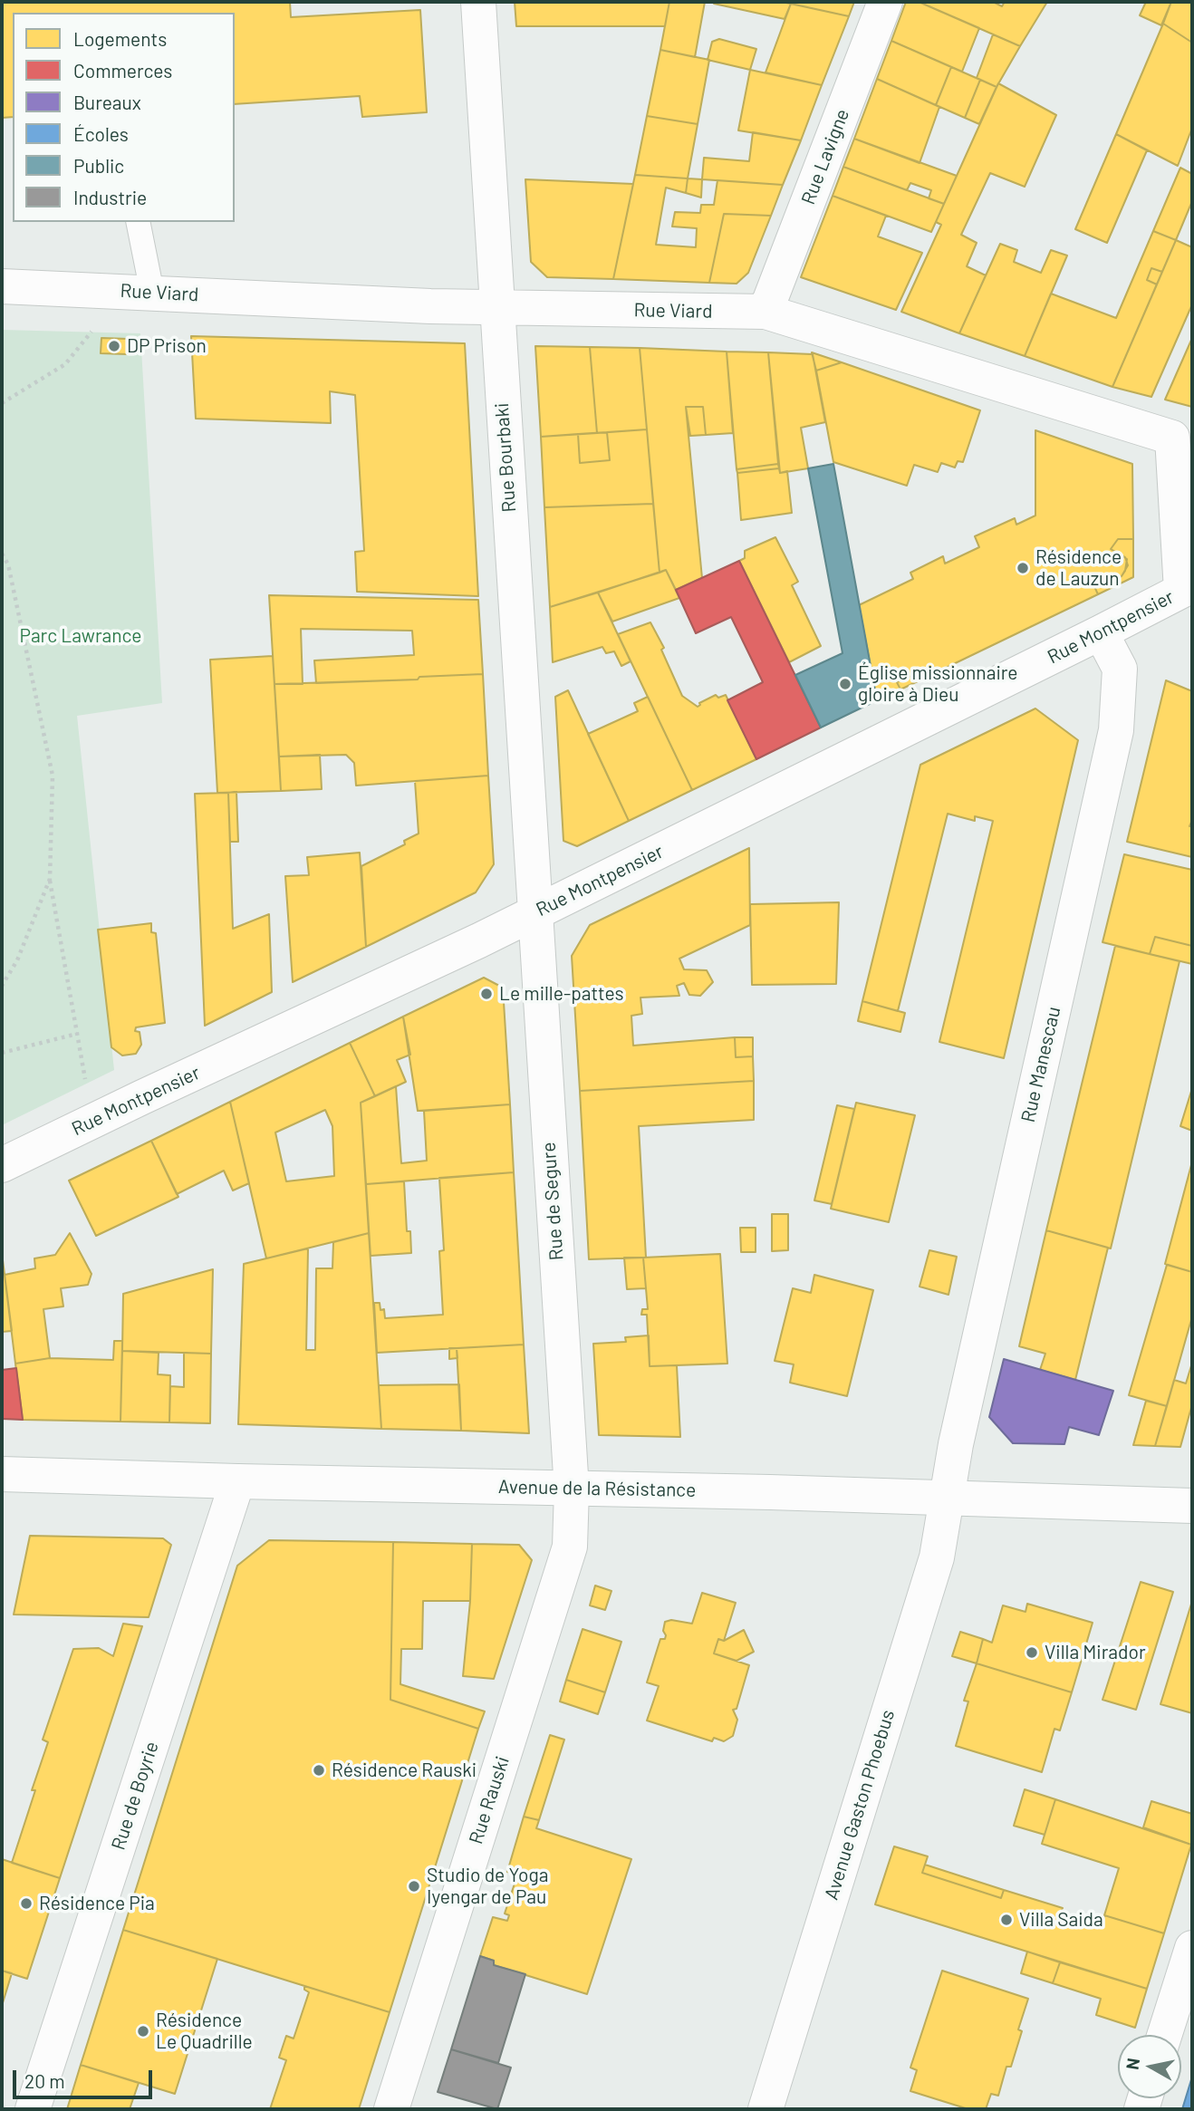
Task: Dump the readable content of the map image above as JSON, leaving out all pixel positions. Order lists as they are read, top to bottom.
{
  "streets": {
    "street": [
      "Rue Lavigne",
      "Rue Viard",
      "Rue Bourbaki",
      "Rue Montpensier",
      "Rue Manescau",
      "Rue de Segure",
      "Avenue de la Résistance",
      "Rue de Boyrie",
      "Rue Rauski",
      "Avenue Gaston Phoebus"
    ]
  },
  "crossings": [
    ["Rue Lavigne", "Rue Viard"],
    ["Rue Viard", "Rue Bourbaki"],
    ["Rue Viard", "Rue Montpensier"],
    ["Rue Bourbaki", "Rue Montpensier"],
    ["Rue Bourbaki", "Rue de Segure"],
    ["Rue Montpensier", "Rue Manescau"],
    ["Rue Montpensier", "Rue de Segure"],
    ["Rue Manescau", "Avenue de la Résistance"],
    ["Rue Manescau", "Avenue Gaston Phoebus"],
    ["Rue de Segure", "Avenue de la Résistance"],
    ["Rue de Segure", "Rue Rauski"],
    ["Avenue de la Résistance", "Rue de Boyrie"],
    ["Avenue de la Résistance", "Rue Rauski"],
    ["Avenue de la Résistance", "Avenue Gaston Phoebus"]
  ],
  "parks": ["Parc Lawrance"],
  "places": [
    "DP Prison",
    "Résidence de Lauzun",
    "Église missionnaire gloire à Dieu",
    "Le mille-pattes",
    "Villa Mirador",
    "Résidence Rauski",
    "Studio de Yoga Iyengar de Pau",
    "Résidence Pia",
    "Villa Saida",
    "Résidence Le Quadrille"
  ],
  "legend": [
    "Logements",
    "Commerces",
    "Bureaux",
    "Écoles",
    "Public",
    "Industrie"
  ],
  "scale_bar": "20 m",
  "north": "left"
}
